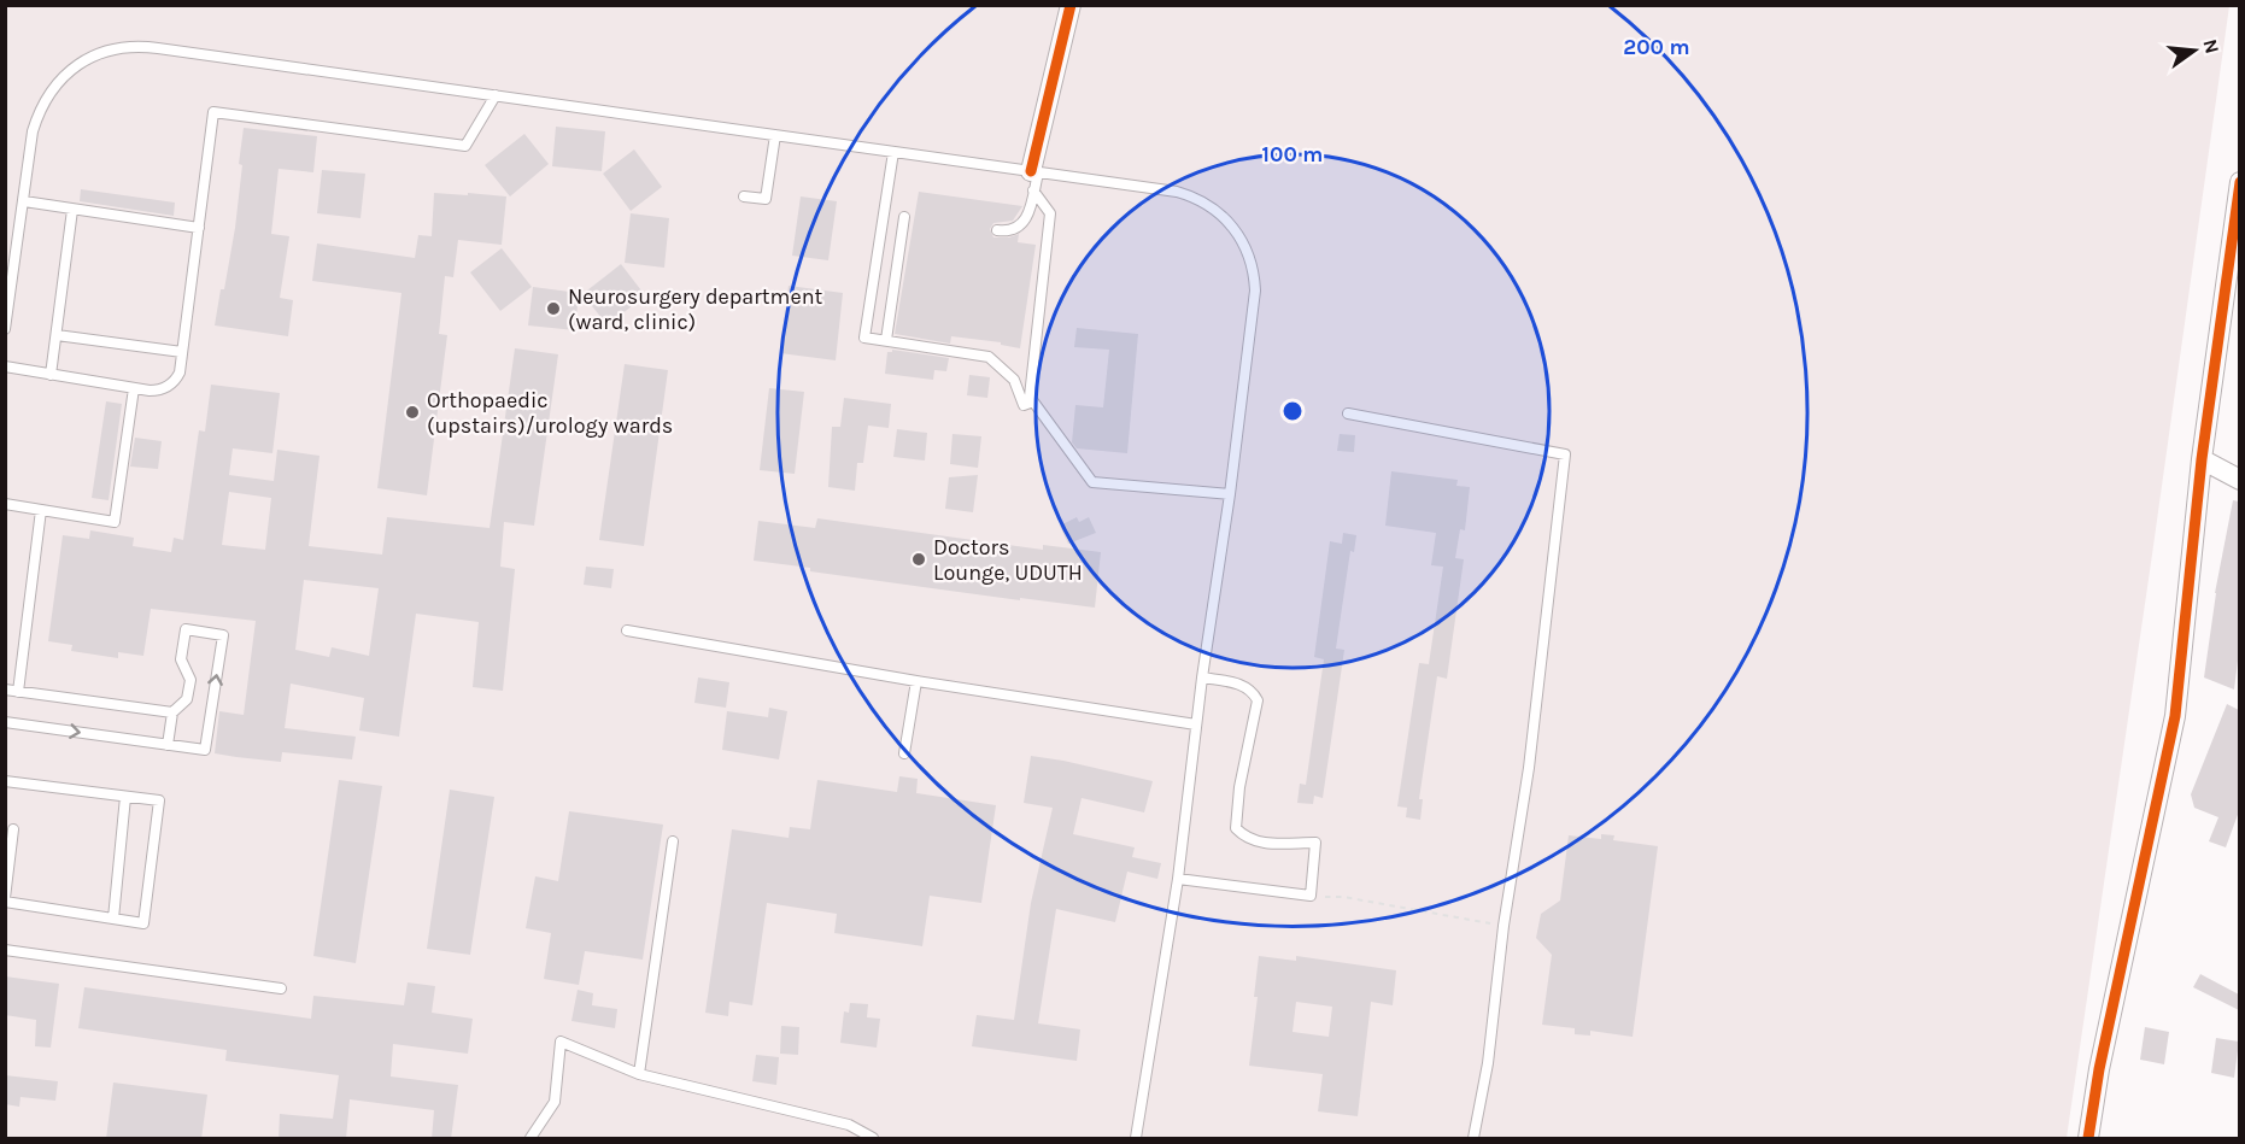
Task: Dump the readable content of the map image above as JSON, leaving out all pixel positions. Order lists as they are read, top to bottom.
{
  "places": ["Neurosurgery department (ward, clinic)", "Orthopaedic (upstairs)/urology wards", "Doctors Lounge, UDUTH"],
  "north": "right",
  "rings": ["200 m", "100 m"]
}
